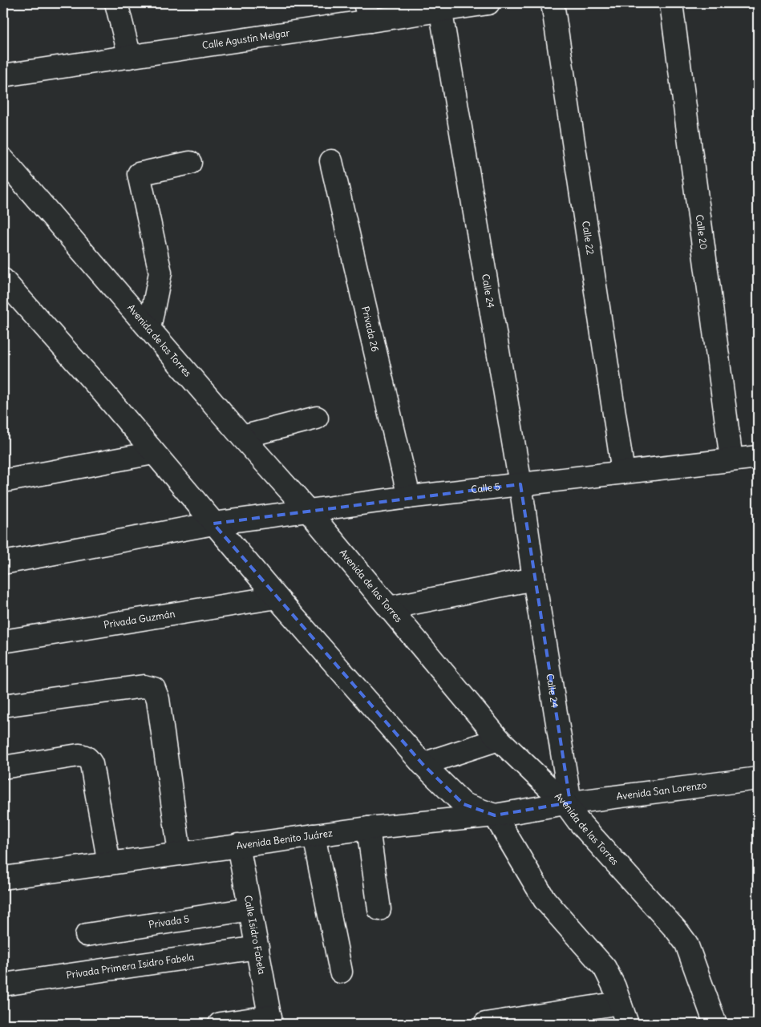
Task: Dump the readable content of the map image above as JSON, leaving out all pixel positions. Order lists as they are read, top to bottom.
{
  "streets": {
    "street": [
      "Calle Agustín Melgar",
      "Calle 20",
      "Calle 22",
      "Calle 24",
      "Privada 26",
      "Avenida de las Torres",
      "Calle 5",
      "Privada Guzmán",
      "Avenida San Lorenzo",
      "Avenida Benito Juárez",
      "Privada 5",
      "Calle Isidro Fabela",
      "Privada Primera Isidro Fabela"
    ]
  },
  "crossings": [
    ["Calle Agustín Melgar", "Calle 24"],
    ["Calle 20", "Calle 5"],
    ["Calle 22", "Calle 5"],
    ["Calle 24", "Avenida de las Torres"],
    ["Calle 24", "Calle 5"],
    ["Calle 24", "Avenida San Lorenzo"],
    ["Calle 24", "Avenida Benito Juárez"],
    ["Privada 26", "Calle 5"],
    ["Avenida de las Torres", "Calle 5"],
    ["Avenida de las Torres", "Avenida San Lorenzo"],
    ["Avenida de las Torres", "Avenida Benito Juárez"],
    ["Avenida San Lorenzo", "Avenida Benito Juárez"],
    ["Avenida Benito Juárez", "Calle Isidro Fabela"],
    ["Privada 5", "Calle Isidro Fabela"],
    ["Calle Isidro Fabela", "Privada Primera Isidro Fabela"]
  ]
}
